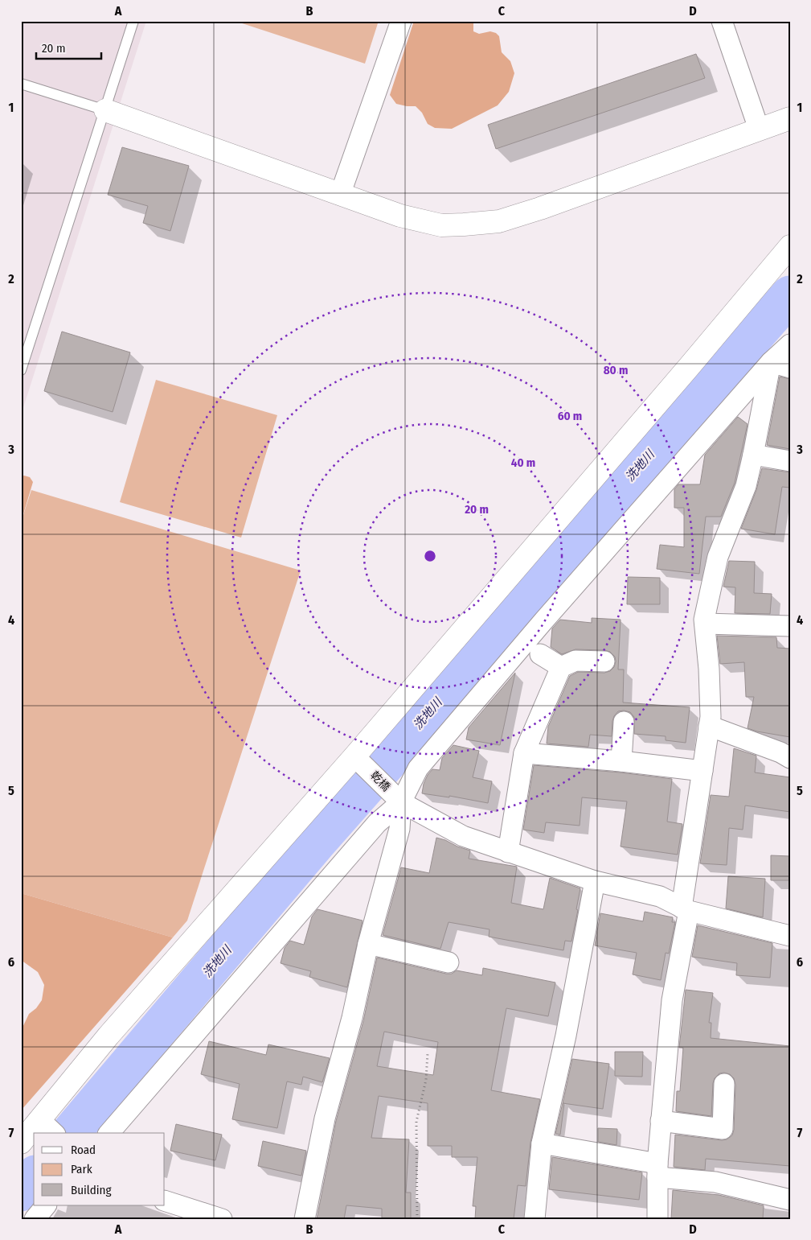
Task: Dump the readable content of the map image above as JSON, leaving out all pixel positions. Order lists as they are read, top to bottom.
{
  "streets": {
    "street": ["乾橋"]
  },
  "water": ["洗地川"],
  "legend": ["Road", "Park", "Building"],
  "scale_bar": "20 m",
  "grid": {
    "columns": [
      "A",
      "B",
      "C",
      "D"
    ],
    "rows": [
      "1",
      "2",
      "3",
      "4",
      "5",
      "6",
      "7"
    ]
  },
  "rings": [
    "80 m",
    "60 m",
    "40 m",
    "20 m"
  ]
}
